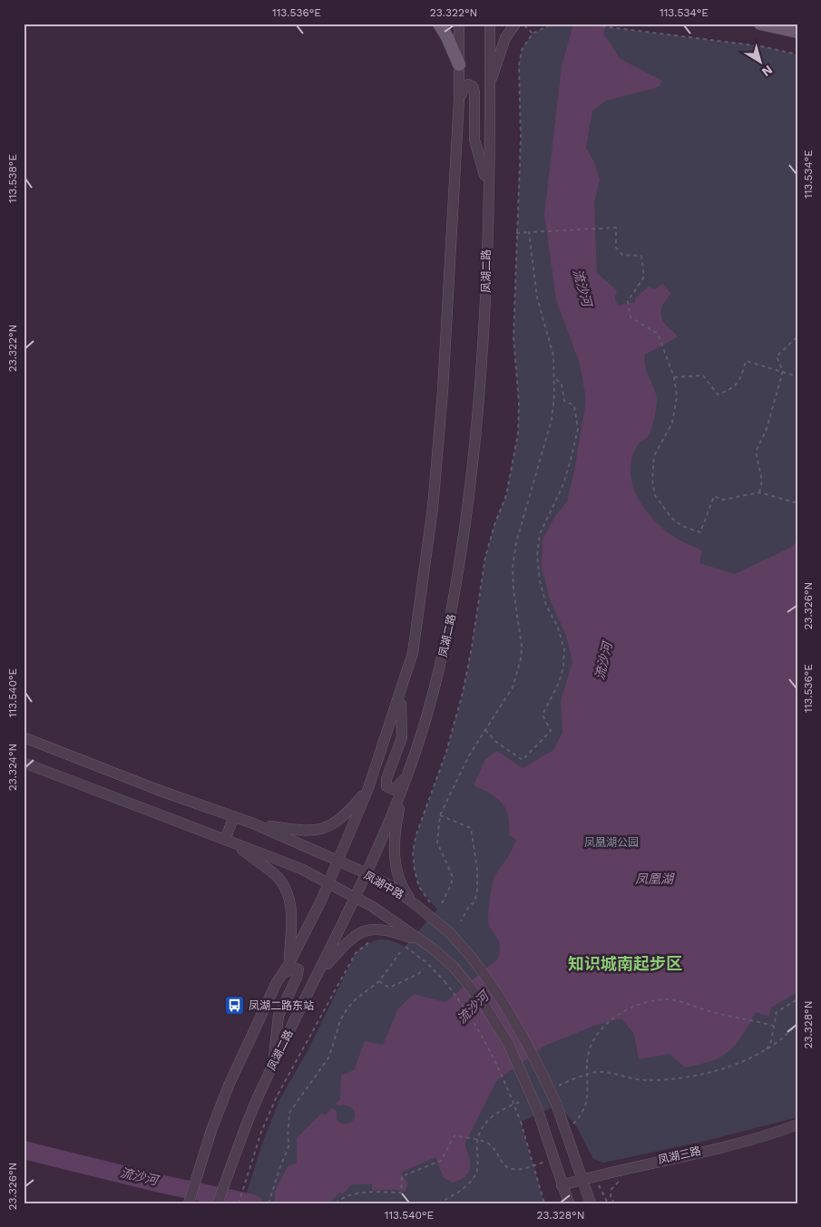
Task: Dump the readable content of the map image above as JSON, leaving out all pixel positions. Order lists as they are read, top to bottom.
{
  "streets": {
    "street": ["凤湖二路", "凤湖中路", "凤湖三路"]
  },
  "crossings": [
    ["凤湖二路", "凤湖中路"],
    ["凤湖中路", "凤湖三路"]
  ],
  "districts": ["知识城南起步区"],
  "water": ["流沙河", "凤凰湖"],
  "parks": ["凤凰湖公园"],
  "places": {
    "bus stop": ["凤湖二路东站"]
  },
  "north": "bottom right",
  "coordinates": [
    "113.536°E",
    "23.322°N",
    "113.534°E",
    "113.538°E",
    "23.326°N",
    "113.540°E",
    "23.324°N",
    "23.328°N"
  ]
}
